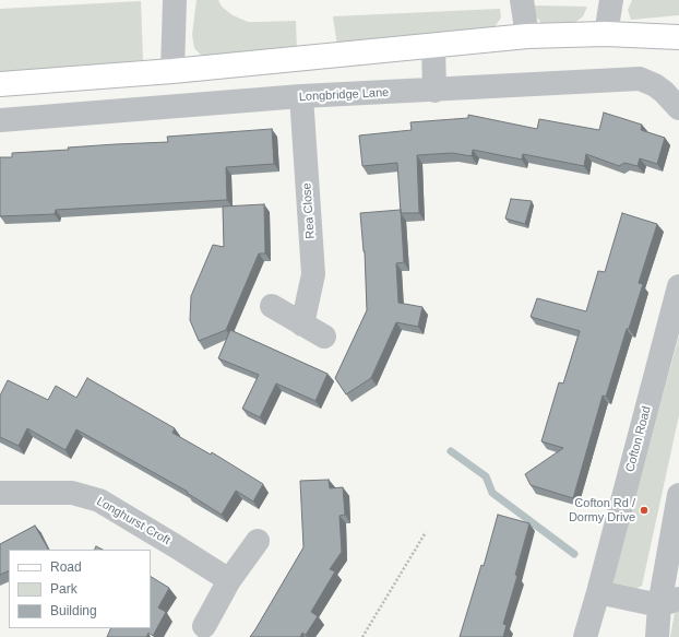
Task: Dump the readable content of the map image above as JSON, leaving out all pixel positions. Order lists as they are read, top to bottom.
{
  "streets": {
    "street": [
      "Longbridge Lane",
      "Rea Close",
      "Cofton Road",
      "Longhurst Croft"
    ]
  },
  "crossings": [
    ["Longbridge Lane", "Rea Close"]
  ],
  "places": ["Cofton Rd / Dormy Drive"],
  "legend": ["Road", "Park", "Building"]
}
